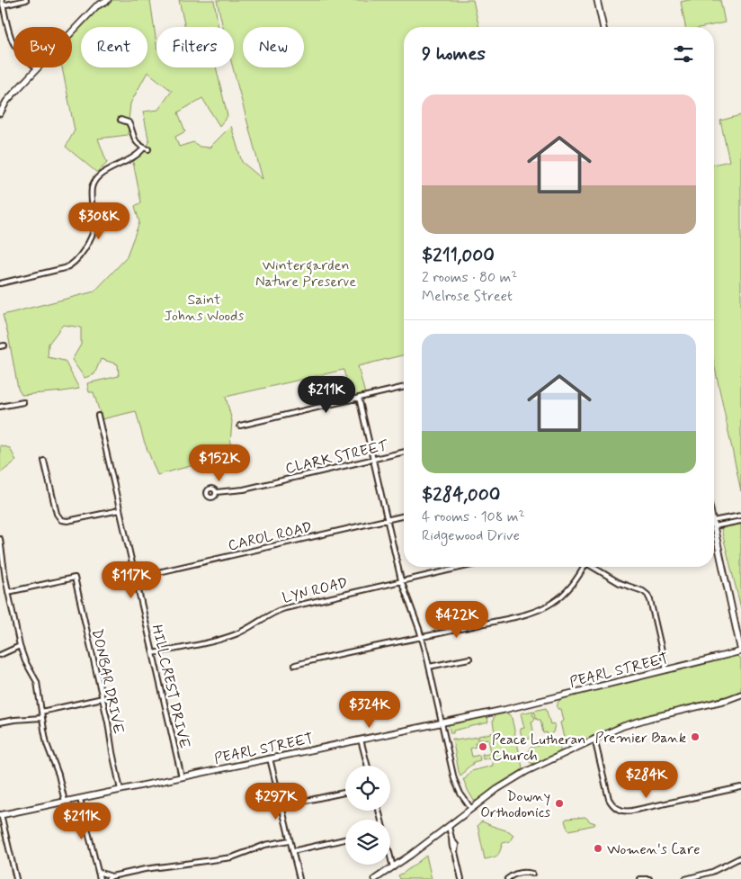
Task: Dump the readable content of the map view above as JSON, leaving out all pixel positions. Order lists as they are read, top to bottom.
{
  "streets": {
    "street": [
      "CLARK STREET",
      "CAROL ROAD",
      "LYN ROAD",
      "PEARL STREET",
      "DONBAR DRIVE",
      "HILLCREST DRIVE"
    ]
  },
  "crossings": [
    ["CAROL ROAD", "HILLCREST DRIVE"],
    ["LYN ROAD", "HILLCREST DRIVE"],
    ["PEARL STREET", "DONBAR DRIVE"],
    ["PEARL STREET", "HILLCREST DRIVE"]
  ],
  "parks": ["Wintergarden Nature Preserve", "Saint Johns Woods"],
  "places": [
    "Premier Bank",
    "Peace Lutheran Church",
    "Downy Orthodonics",
    "Women's Care"
  ],
  "page": {
    "chip": [
      "Buy",
      "Rent",
      "Filters",
      "New"
    ],
    "heading": "9 homes",
    "list": [
      {
        "name": "$211,000",
        "note": "2 rooms · 80 m² · Melrose Street"
      },
      {
        "name": "$284,000",
        "note": "4 rooms · 108 m² · Ridgewood Drive"
      }
    ],
    "price": [
      "$308K",
      "$211K",
      "$152K",
      "$117K",
      "$422K",
      "$324K",
      "$284K",
      "$297K",
      "$211K"
    ]
  }
}
